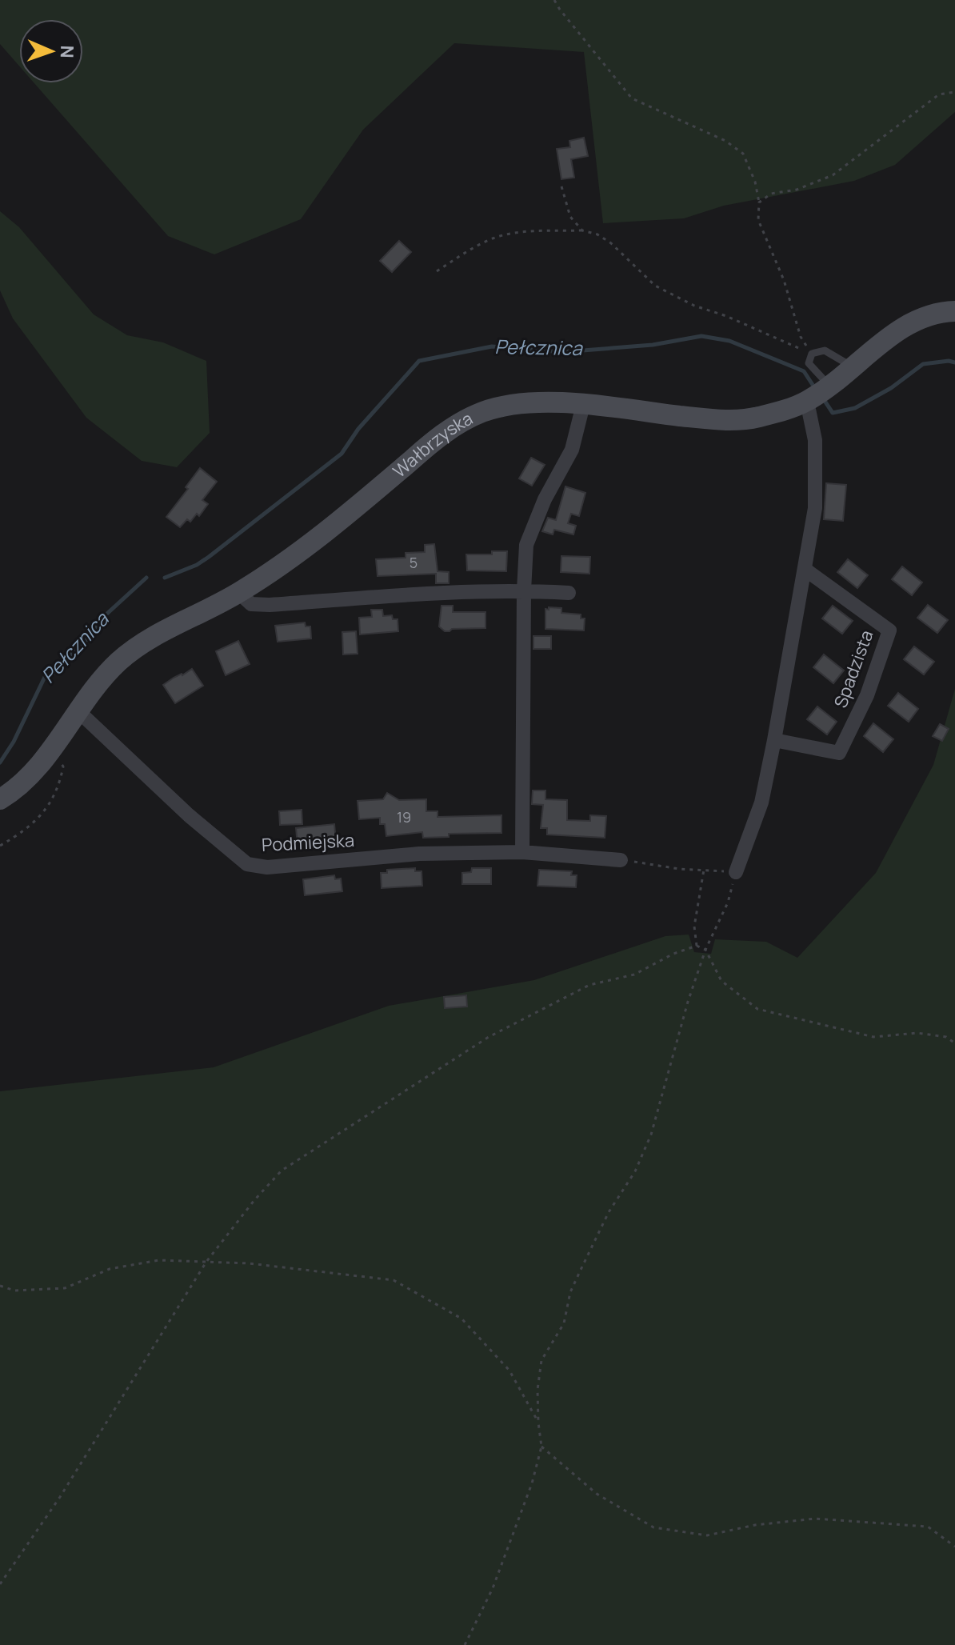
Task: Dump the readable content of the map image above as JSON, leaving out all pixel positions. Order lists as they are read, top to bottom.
{
  "streets": {
    "main road": ["Wałbrzyska"],
    "street": ["Spadzista", "Podmiejska"]
  },
  "crossings": [
    ["Wałbrzyska", "Podmiejska"]
  ],
  "water": ["Pełcznica"],
  "house_numbers": ["5", "19"],
  "north": "right"
}
